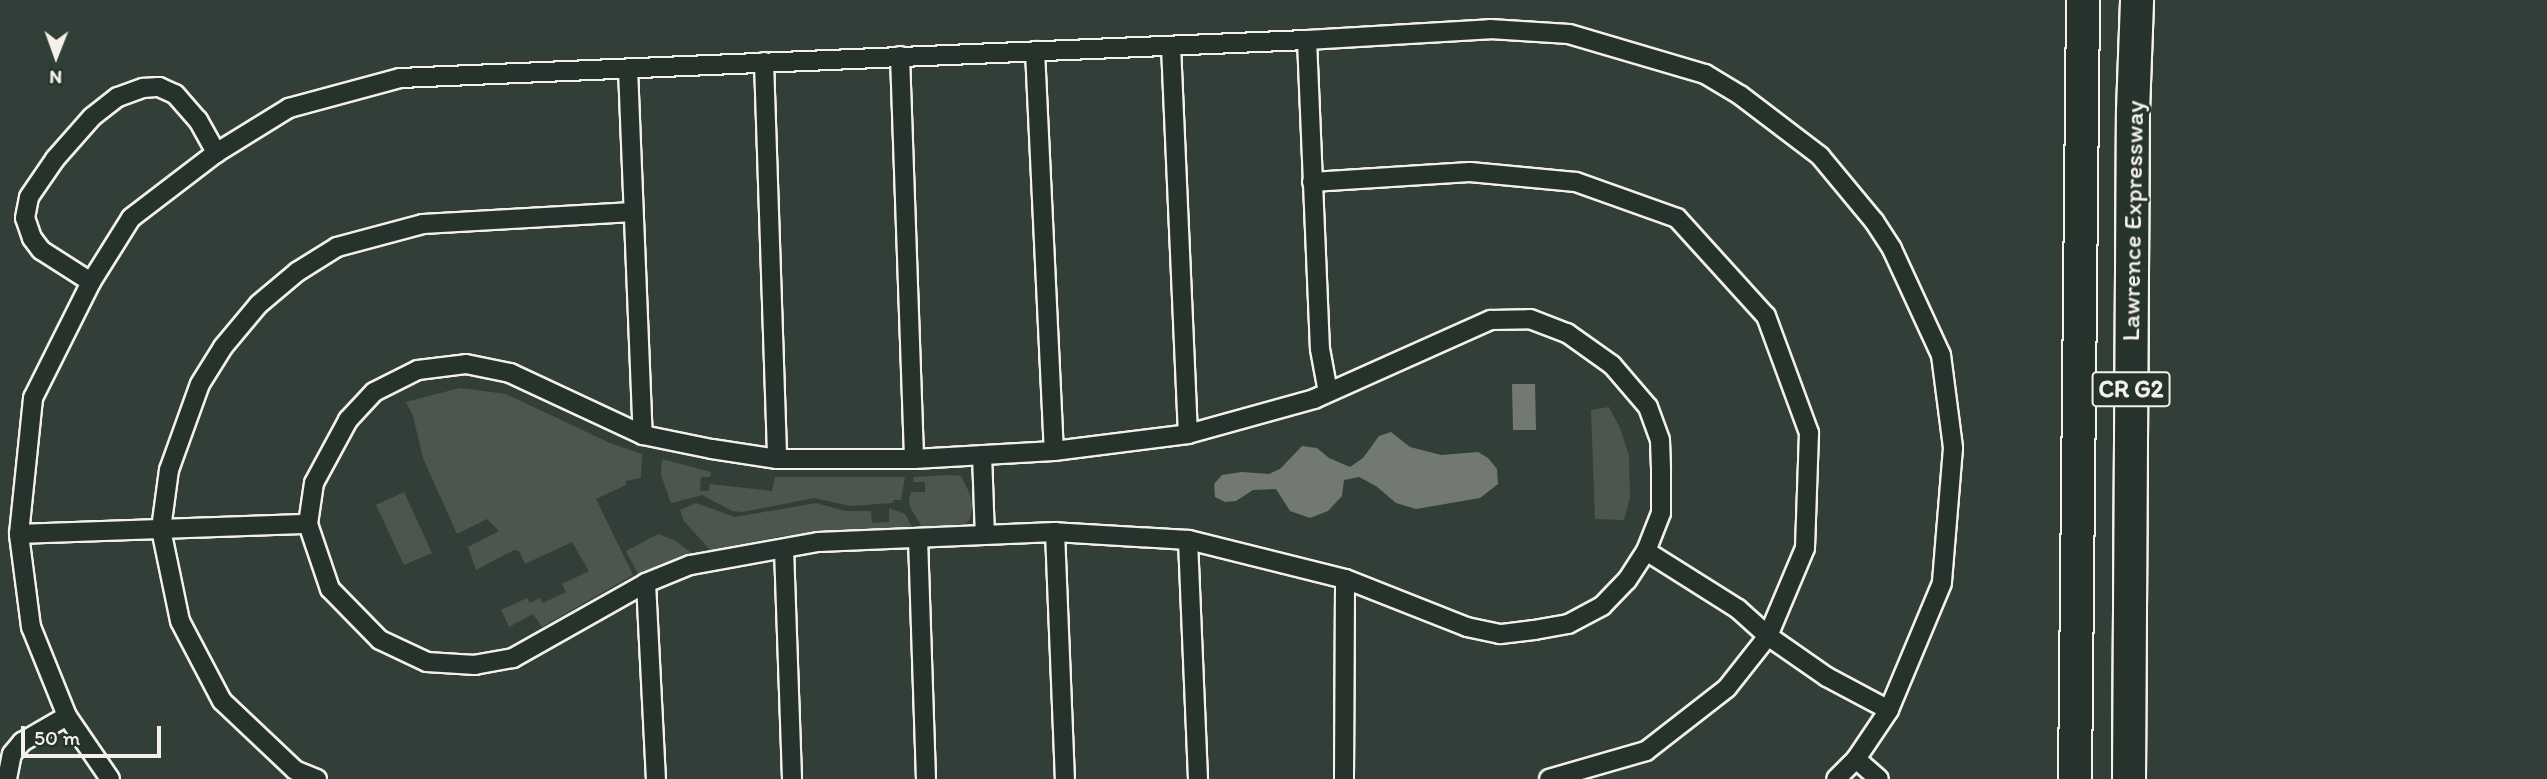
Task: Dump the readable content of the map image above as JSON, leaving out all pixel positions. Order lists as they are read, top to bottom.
{
  "streets": {
    "highway": ["Lawrence Expressway", "CR G2"]
  },
  "scale_bar": "50 m",
  "north": "bottom"
}
